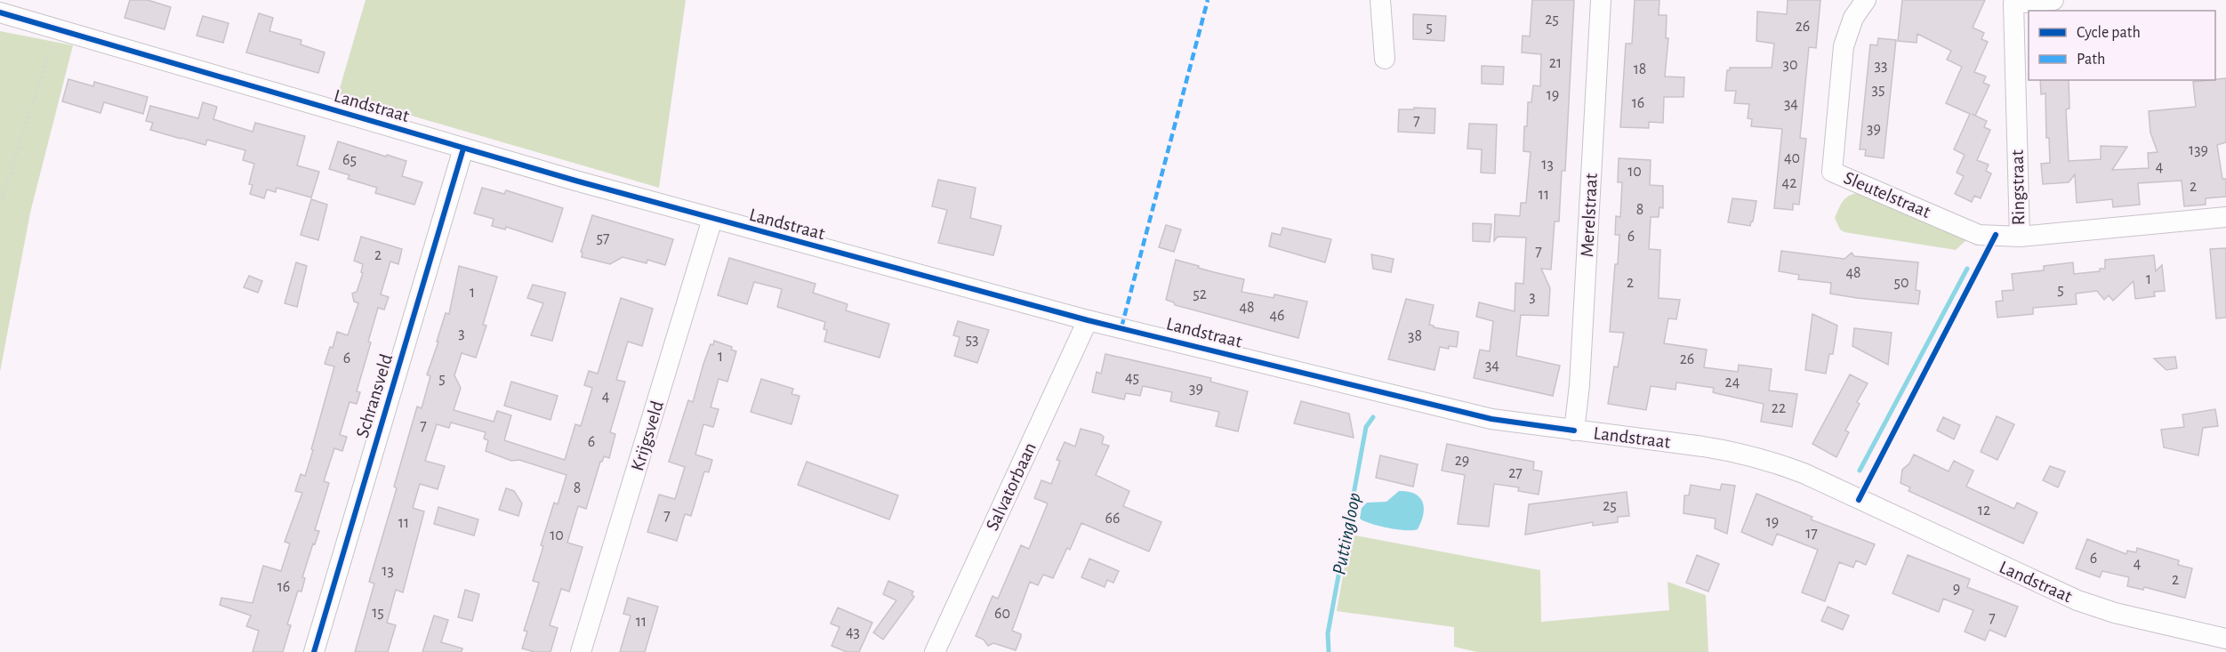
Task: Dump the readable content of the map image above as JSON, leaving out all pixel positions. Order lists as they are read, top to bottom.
{
  "streets": {
    "street": [
      "Landstraat",
      "Ringstraat",
      "Sleutelstraat",
      "Merelstraat",
      "Schransveld",
      "Krijgsveld",
      "Salvatorbaan"
    ]
  },
  "crossings": [
    ["Landstraat", "Merelstraat"],
    ["Landstraat", "Schransveld"],
    ["Landstraat", "Krijgsveld"],
    ["Landstraat", "Salvatorbaan"],
    ["Ringstraat", "Sleutelstraat"]
  ],
  "water": ["Puttingloop"],
  "house_numbers": [
    "25",
    "26",
    "5",
    "21",
    "30",
    "33",
    "18",
    "35",
    "19",
    "16",
    "34",
    "7",
    "39",
    "139",
    "40",
    "65",
    "13",
    "4",
    "10",
    "42",
    "2",
    "11",
    "8",
    "6",
    "57",
    "7",
    "2",
    "48",
    "1",
    "2",
    "50",
    "5",
    "1",
    "52",
    "3",
    "48",
    "46",
    "3",
    "38",
    "53",
    "1",
    "6",
    "26",
    "34",
    "45",
    "5",
    "24",
    "39",
    "4",
    "22",
    "7",
    "6",
    "29",
    "27",
    "8",
    "25",
    "12",
    "7",
    "66",
    "19",
    "11",
    "17",
    "10",
    "6",
    "4",
    "13",
    "2",
    "16",
    "9",
    "15",
    "60",
    "7",
    "11",
    "43"
  ],
  "legend": ["Cycle path", "Path"]
}
